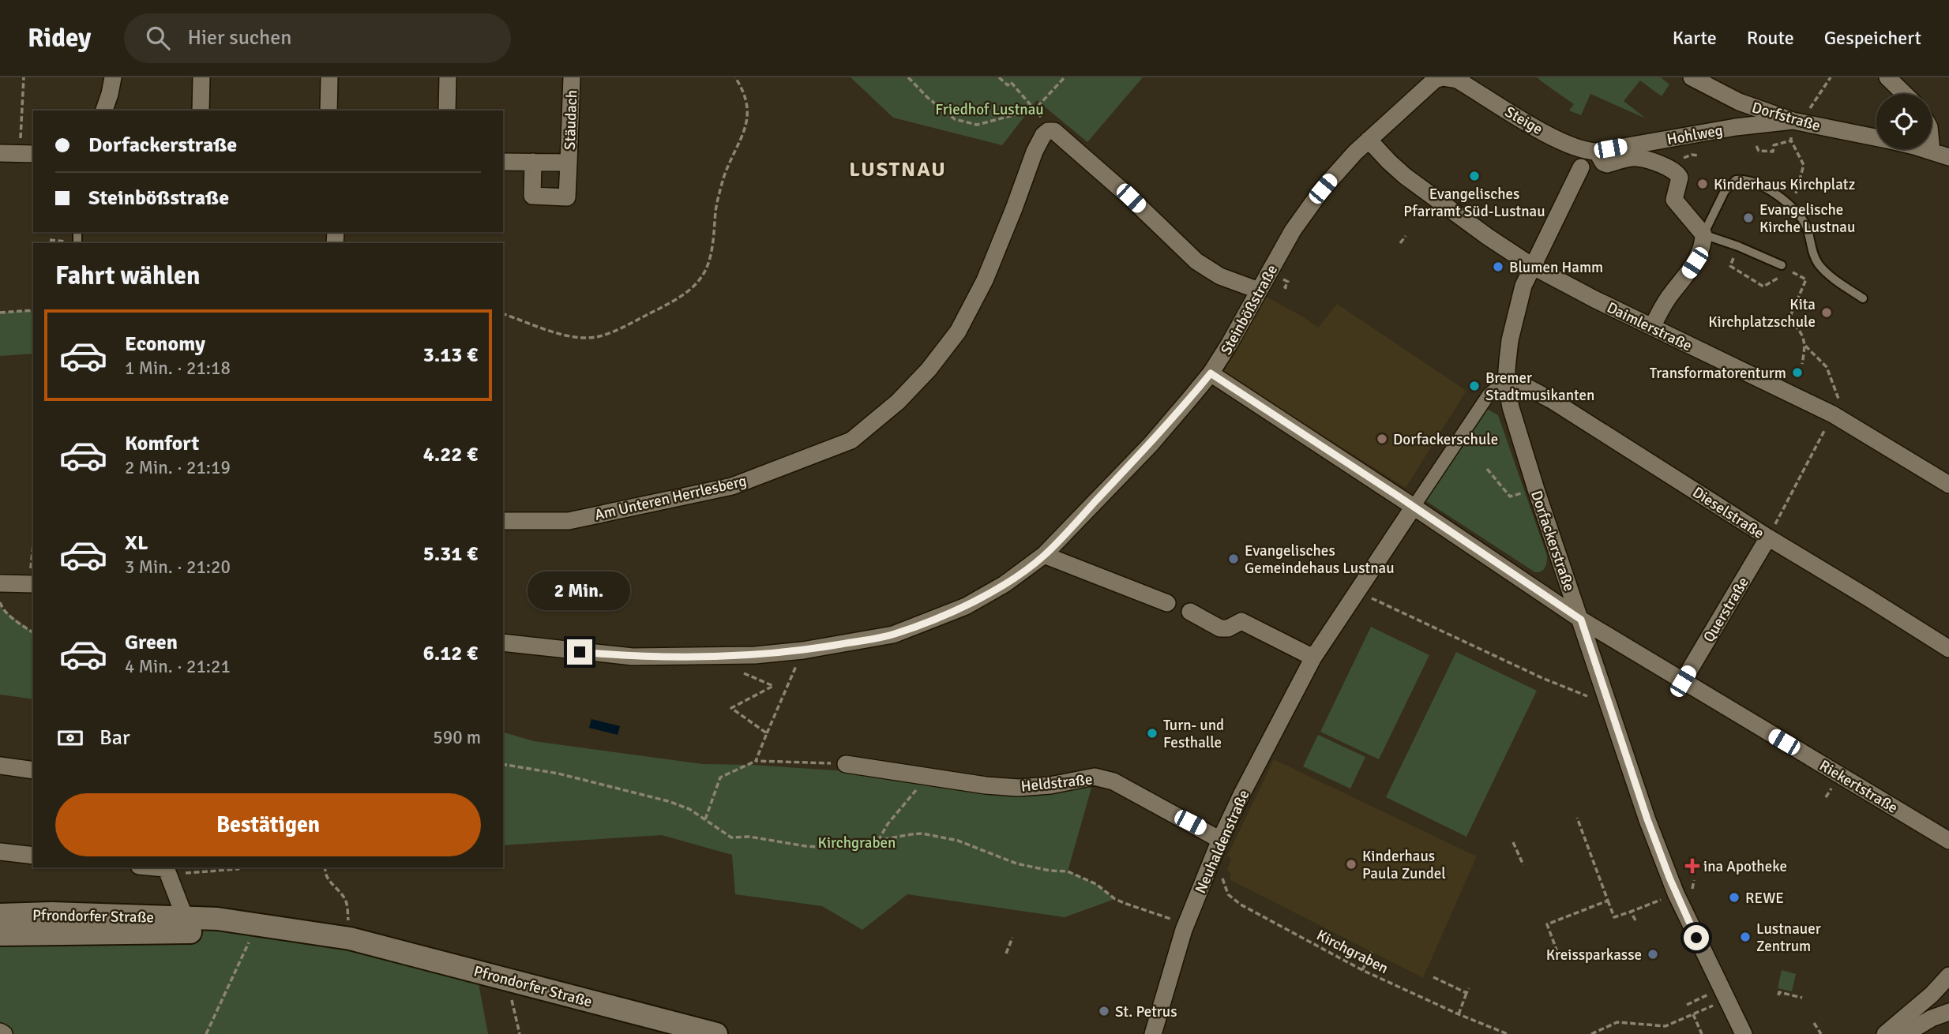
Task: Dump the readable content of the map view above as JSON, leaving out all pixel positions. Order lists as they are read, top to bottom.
{
  "streets": {
    "street": [
      "Dorfstraße",
      "Stäudach",
      "Steige",
      "Hohlweg",
      "Steinbößstraße",
      "Daimlerstraße",
      "Am Unteren Herrlesberg",
      "Dieselstraße",
      "Dorfackerstraße",
      "Querstraße",
      "Heldstraße",
      "Riekertstraße",
      "Neuhaldenstraße",
      "Pfrondorfer Straße"
    ],
    "path": ["Kirchgraben"]
  },
  "crossings": [
    ["Dorfstraße", "Hohlweg"],
    ["Steige", "Hohlweg"],
    ["Steige", "Steinbößstraße"],
    ["Steinbößstraße", "Daimlerstraße"],
    ["Steinbößstraße", "Am Unteren Herrlesberg"],
    ["Steinbößstraße", "Riekertstraße"],
    ["Daimlerstraße", "Dorfackerstraße"],
    ["Dieselstraße", "Dorfackerstraße"],
    ["Dieselstraße", "Querstraße"],
    ["Dieselstraße", "Neuhaldenstraße"],
    ["Dorfackerstraße", "Riekertstraße"],
    ["Dorfackerstraße", "Neuhaldenstraße"],
    ["Querstraße", "Riekertstraße"],
    ["Heldstraße", "Neuhaldenstraße"],
    ["Riekertstraße", "Neuhaldenstraße"],
    ["Neuhaldenstraße", "Kirchgraben"]
  ],
  "districts": ["LUSTNAU"],
  "parks": ["Friedhof Lustnau", "Kirchgraben"],
  "places": {
    "other": [
      "Evangelisches Pfarramt Süd-Lustnau",
      "Kinderhaus Kirchplatz",
      "Evangelische Kirche Lustnau",
      "Blumen Hamm",
      "Kita Kirchplatzschule",
      "Transformatorenturm",
      "Bremer Stadtmusikanten",
      "Dorfackerschule",
      "Evangelisches Gemeindehaus Lustnau",
      "Turn- und Festhalle",
      "Kinderhaus Paula Zundel",
      "REWE",
      "Lustnauer Zentrum",
      "Kreissparkasse",
      "St. Petrus"
    ],
    "health": ["ina Apotheke"]
  },
  "page": {
    "header": "Ridey",
    "search": "Hier suchen",
    "nav": ["Karte", "Route", "Gespeichert"],
    "banner": ["Dorfackerstraße", "Steinbößstraße"],
    "heading": "Fahrt wählen",
    "list": [
      {
        "name": "Economy",
        "note": "1 Min. · 21:18",
        "value": "3.13 €"
      },
      {
        "name": "Komfort",
        "note": "2 Min. · 21:19",
        "value": "4.22 €"
      },
      {
        "name": "XL",
        "note": "3 Min. · 21:20",
        "value": "5.31 €"
      },
      {
        "name": "Green",
        "note": "4 Min. · 21:21",
        "value": "6.12 €"
      }
    ],
    "bubble": "2 Min.",
    "pay": ["Bar", "590 m"],
    "buttons": "Bestätigen"
  }
}
